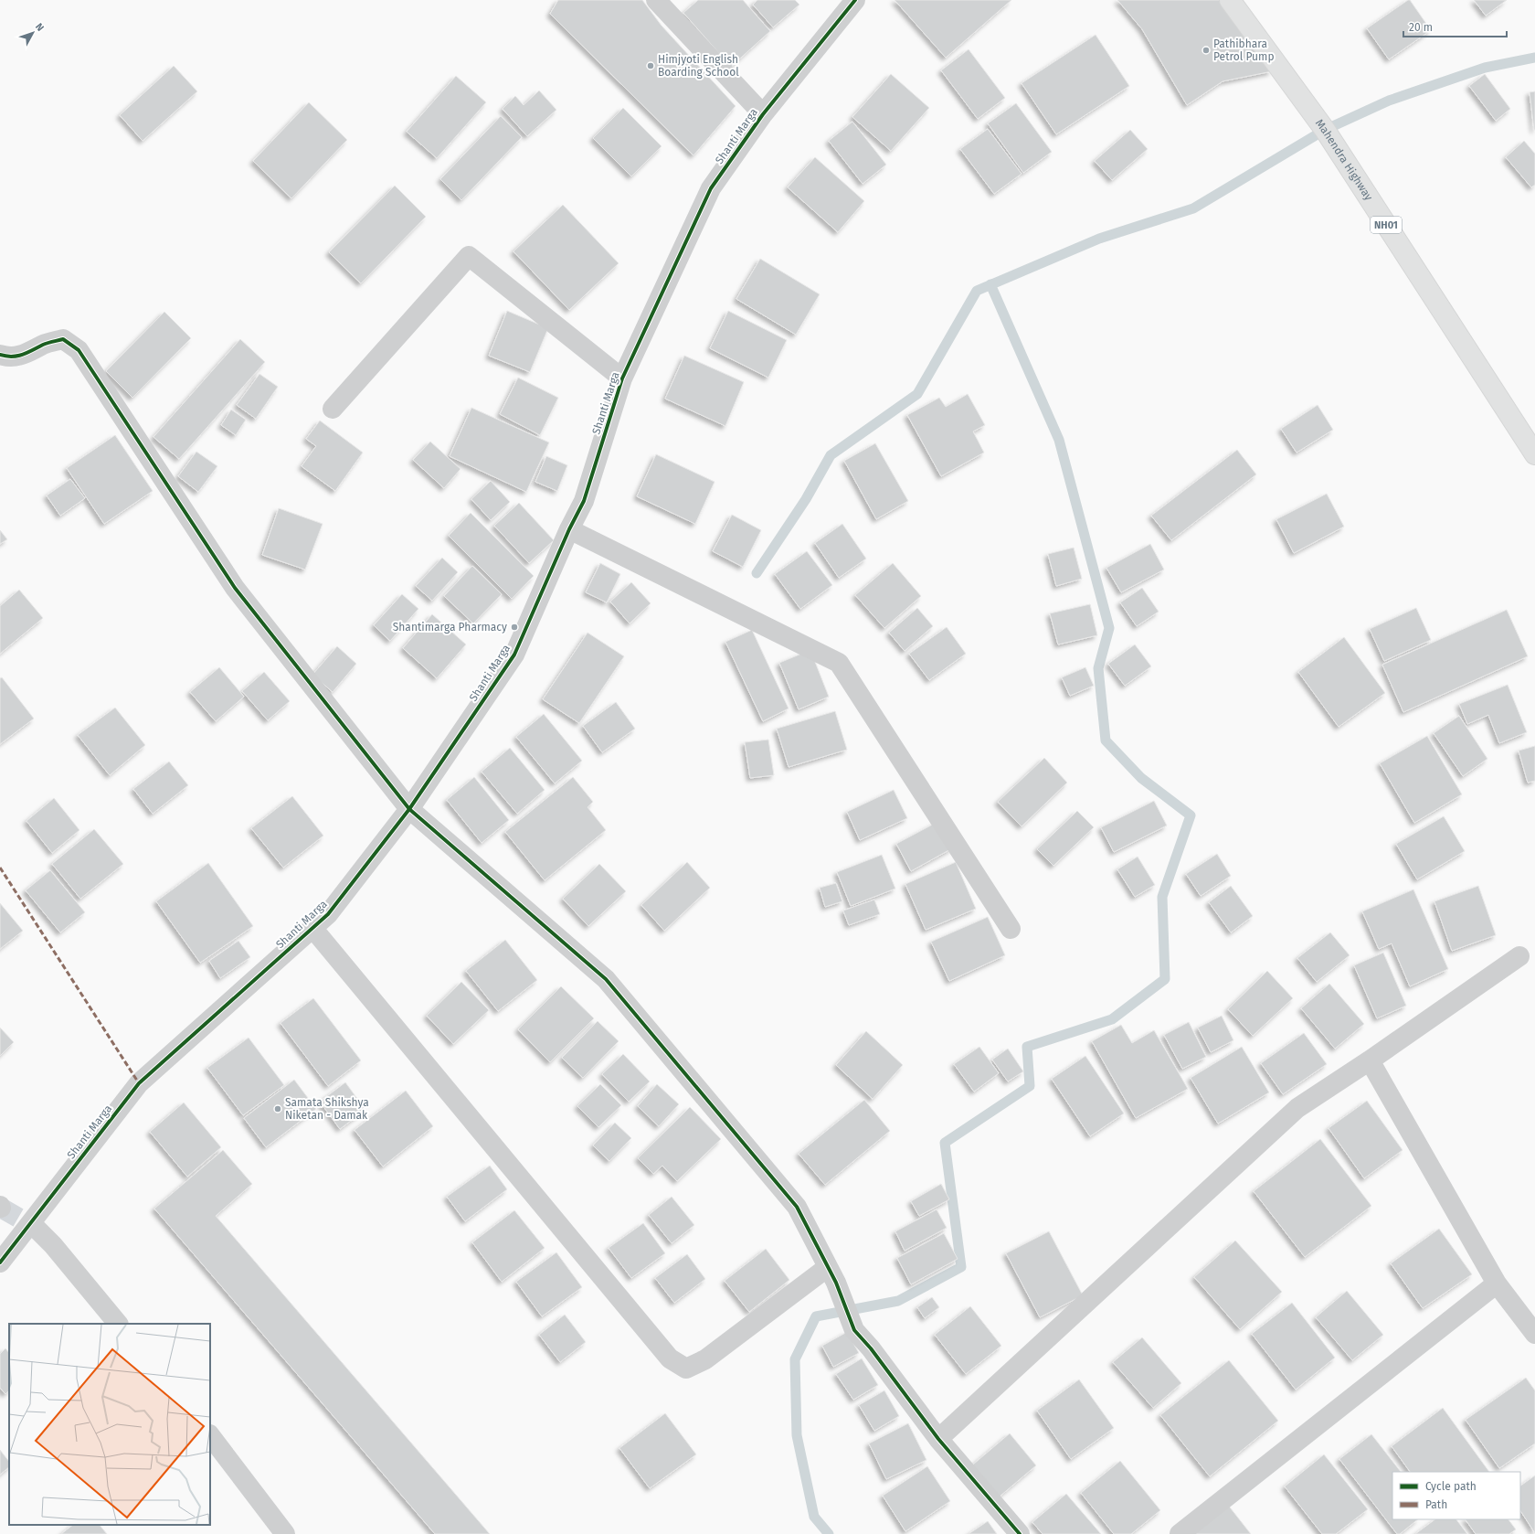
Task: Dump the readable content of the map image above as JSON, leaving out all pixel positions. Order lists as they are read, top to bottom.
{
  "streets": {
    "highway": ["Mahendra Highway", "NH01"],
    "street": ["Shanti Marga"]
  },
  "places": [
    "Pathibhara Petrol Pump",
    "Himjyoti English Boarding School",
    "Shantimarga Pharmacy",
    "Samata Shikshya Niketan - Damak"
  ],
  "legend": ["Cycle path", "Path"],
  "scale_bar": "20 m",
  "north": "top right"
}
